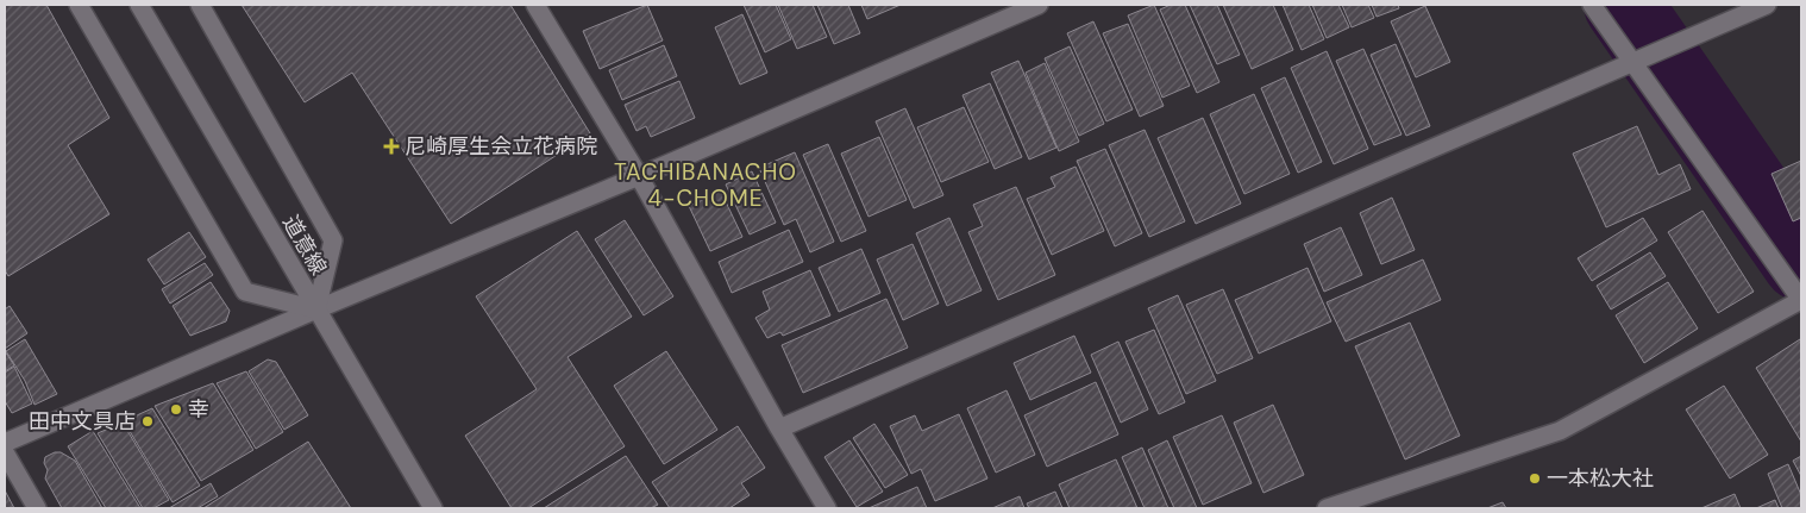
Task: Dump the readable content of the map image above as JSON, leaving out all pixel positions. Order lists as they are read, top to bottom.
{
  "streets": {
    "street": ["道意線"]
  },
  "districts": ["TACHIBANACHO 4-CHOME"],
  "places": {
    "health": ["尼崎厚生会立花病院"],
    "other": ["幸", "田中文具店", "一本松大社"]
  }
}
